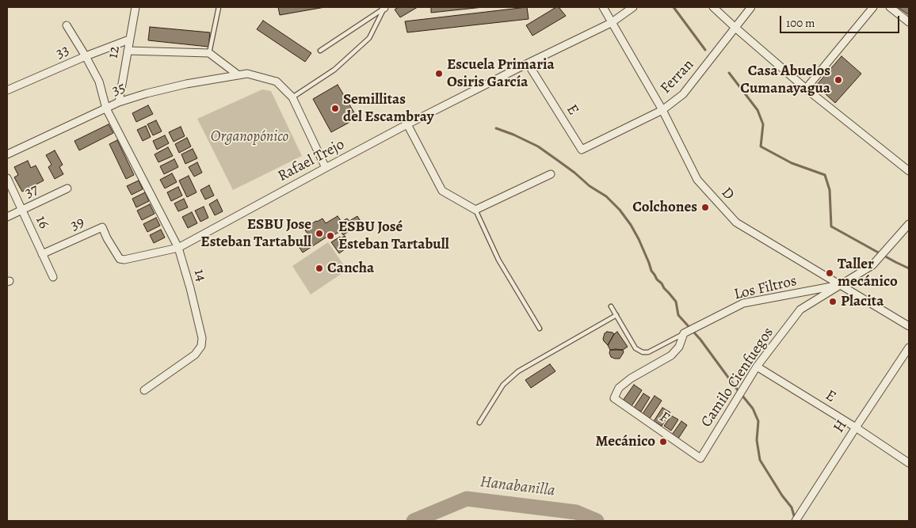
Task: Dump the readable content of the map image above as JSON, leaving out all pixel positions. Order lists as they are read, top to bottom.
{
  "streets": {
    "street": [
      "33",
      "12",
      "Ferran",
      "35",
      "E",
      "Rafael Trejo",
      "37",
      "D",
      "16",
      "39",
      "14",
      "Los Filtros",
      "Camilo Cienfuegos",
      "F",
      "H"
    ]
  },
  "crossings": [
    ["33", "12"],
    ["33", "14"],
    ["12", "35"],
    ["Ferran", "E"],
    ["Ferran", "D"],
    ["35", "14"],
    ["E", "Rafael Trejo"],
    ["E", "Camilo Cienfuegos"],
    ["E", "H"],
    ["Rafael Trejo", "D"],
    ["Rafael Trejo", "39"],
    ["Rafael Trejo", "14"],
    ["37", "16"],
    ["D", "Los Filtros"],
    ["D", "Camilo Cienfuegos"],
    ["16", "39"],
    ["Los Filtros", "Camilo Cienfuegos"],
    ["Los Filtros", "F"],
    ["Camilo Cienfuegos", "F"]
  ],
  "water": ["Hanabanilla"],
  "parks": ["Organopónico"],
  "places": [
    "Escuela Primaria Osiris García",
    "Casa Abuelos Cumanayagua",
    "Semillitas del Escambray",
    "Colchones",
    "ESBU Jose Esteban Tartabull",
    "ESBU José Esteban Tartabull",
    "Cancha",
    "Taller mecánico",
    "Placita",
    "Mecánico"
  ],
  "scale_bar": "100 m"
}
